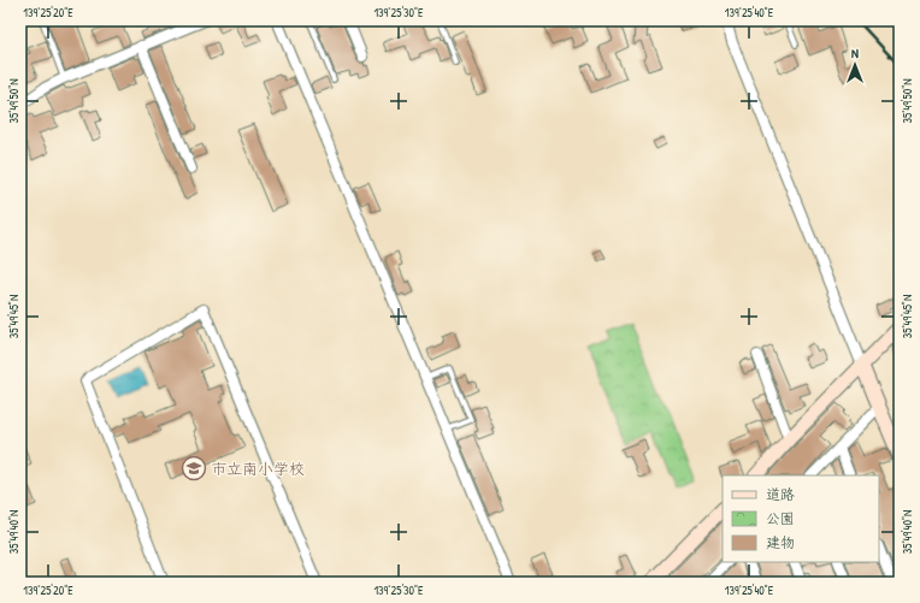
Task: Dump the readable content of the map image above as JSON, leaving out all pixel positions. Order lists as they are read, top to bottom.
{
  "places": {
    "school or university": ["市立南小学校"]
  },
  "legend": ["道路", "公園", "建物"],
  "north": "top",
  "coordinates": [
    "139°25'20\"E",
    "139°25'30\"E",
    "139°25'40\"E",
    "35°49'50\"N",
    "35°49'45\"N",
    "35°49'40\"N"
  ]
}
